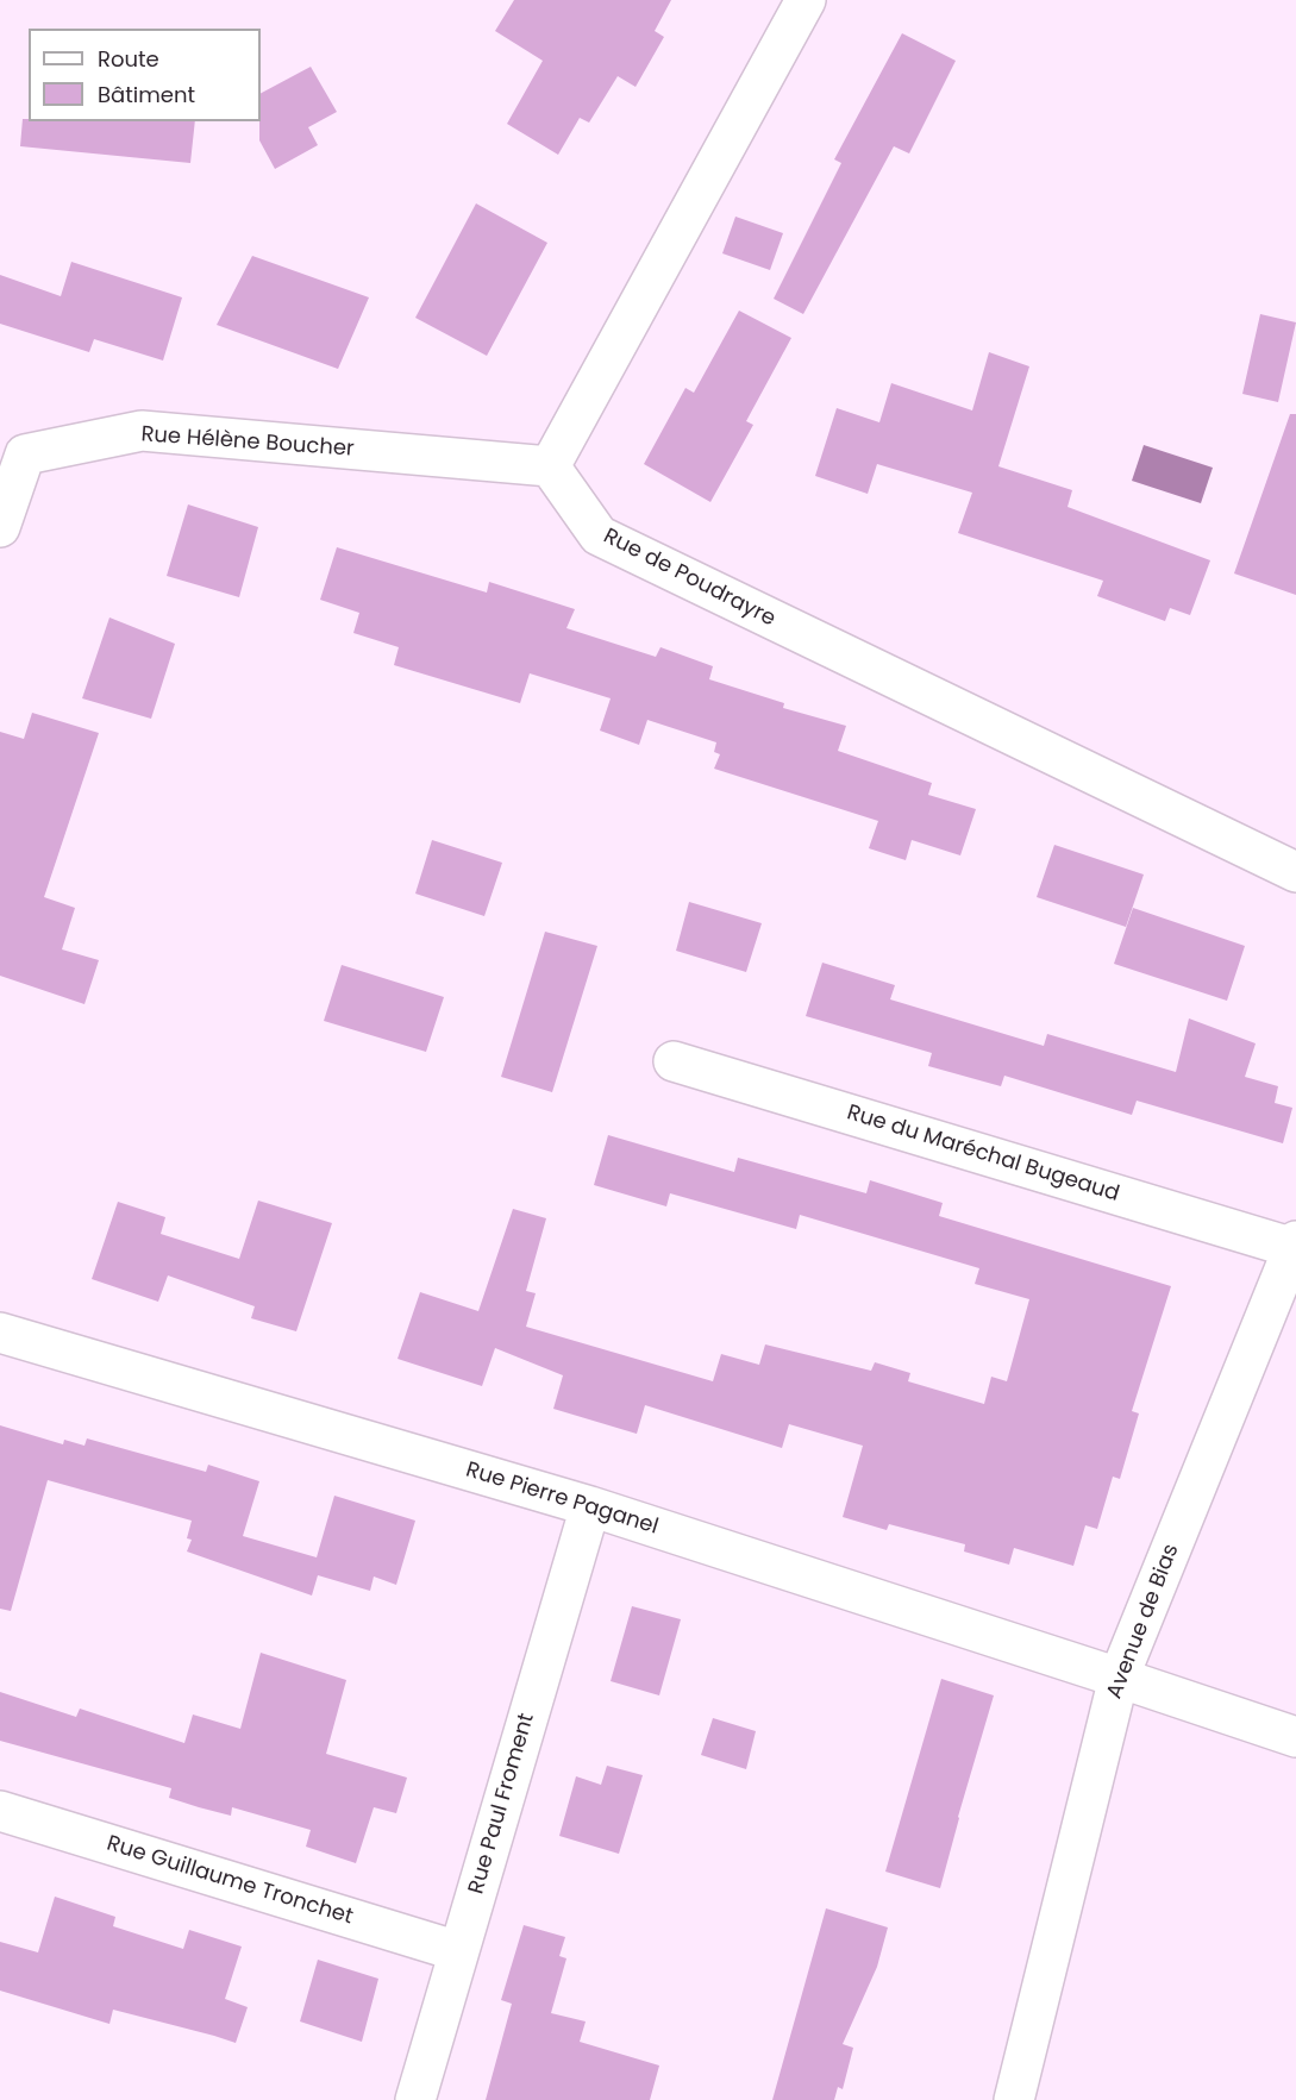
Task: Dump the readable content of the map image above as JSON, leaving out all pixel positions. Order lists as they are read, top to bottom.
{
  "streets": {
    "street": [
      "Rue Hélène Boucher",
      "Rue de Poudrayre",
      "Rue du Maréchal Bugeaud",
      "Rue Pierre Paganel",
      "Avenue de Bias",
      "Rue Paul Froment",
      "Rue Guillaume Tronchet"
    ]
  },
  "crossings": [
    ["Rue Hélène Boucher", "Rue de Poudrayre"],
    ["Rue du Maréchal Bugeaud", "Avenue de Bias"],
    ["Rue Pierre Paganel", "Avenue de Bias"],
    ["Rue Pierre Paganel", "Rue Paul Froment"],
    ["Rue Paul Froment", "Rue Guillaume Tronchet"]
  ],
  "legend": ["Route", "Bâtiment"]
}
